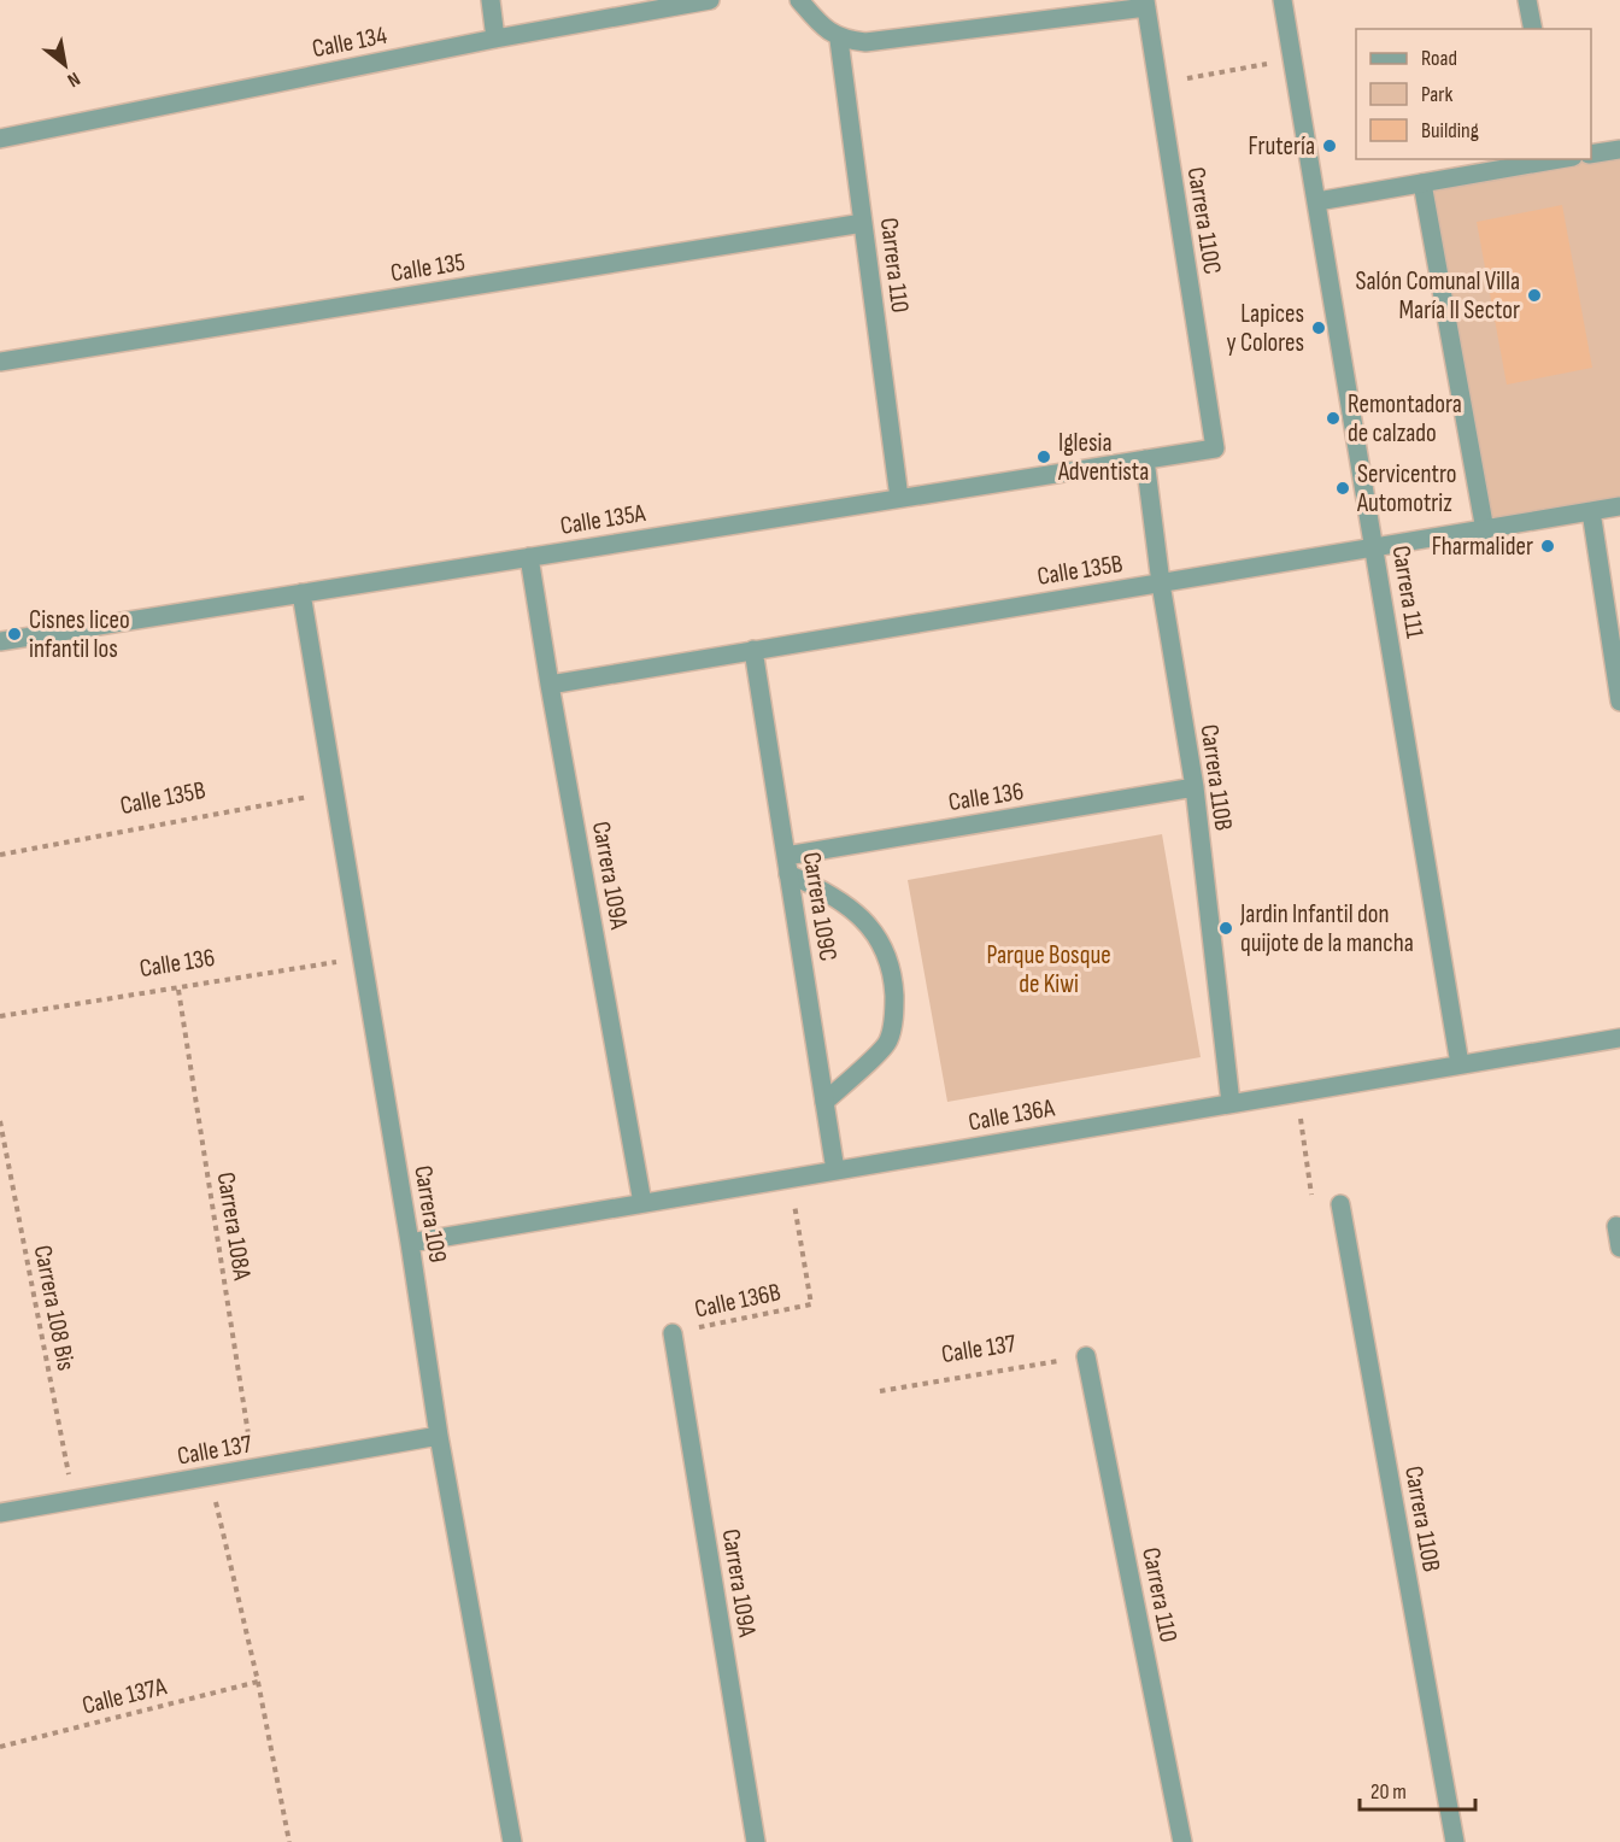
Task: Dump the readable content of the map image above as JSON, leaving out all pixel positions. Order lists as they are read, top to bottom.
{
  "streets": {
    "street": [
      "Calle 134",
      "Carrera 110C",
      "Carrera 110",
      "Calle 135",
      "Calle 135A",
      "Calle 135B",
      "Carrera 111",
      "Carrera 110B",
      "Calle 136",
      "Carrera 109A",
      "Carrera 109C",
      "Calle 136A",
      "Carrera 109",
      "Calle 137"
    ],
    "path": [
      "Carrera 108A",
      "Calle 136B",
      "Carrera 108 Bis",
      "Calle 137A"
    ]
  },
  "crossings": [
    ["Carrera 110C", "Calle 135A"],
    ["Carrera 110", "Calle 135"],
    ["Carrera 110", "Calle 135A"],
    ["Carrera 110", "Calle 137"],
    ["Calle 135A", "Carrera 110B"],
    ["Calle 135A", "Carrera 109A"],
    ["Calle 135A", "Carrera 109"],
    ["Calle 135B", "Carrera 111"],
    ["Calle 135B", "Carrera 110B"],
    ["Calle 135B", "Carrera 109A"],
    ["Calle 135B", "Carrera 109C"],
    ["Calle 135B", "Carrera 109"],
    ["Carrera 111", "Calle 136A"],
    ["Carrera 110B", "Calle 136"],
    ["Carrera 110B", "Calle 136A"],
    ["Calle 136", "Carrera 109C"],
    ["Calle 136", "Carrera 109"],
    ["Calle 136", "Carrera 108A"],
    ["Carrera 109A", "Calle 136A"],
    ["Carrera 109A", "Calle 136B"],
    ["Carrera 109C", "Calle 136A"],
    ["Calle 136A", "Carrera 109"],
    ["Calle 136A", "Calle 136B"],
    ["Carrera 109", "Calle 137"],
    ["Carrera 108A", "Calle 137"],
    ["Carrera 108 Bis", "Calle 137"]
  ],
  "parks": ["Parque Bosque de Kiwi"],
  "places": [
    "Frutería",
    "Salón Comunal Villa María II Sector",
    "Lapices y Colores",
    "Remontadora de calzado",
    "Iglesia Adventista",
    "Servicentro Automotriz",
    "Fharmalider",
    "Cisnes liceo infantil los",
    "Jardin Infantil don quijote de la mancha"
  ],
  "legend": ["Road", "Park", "Building"],
  "scale_bar": "20 m",
  "north": "bottom right"
}
